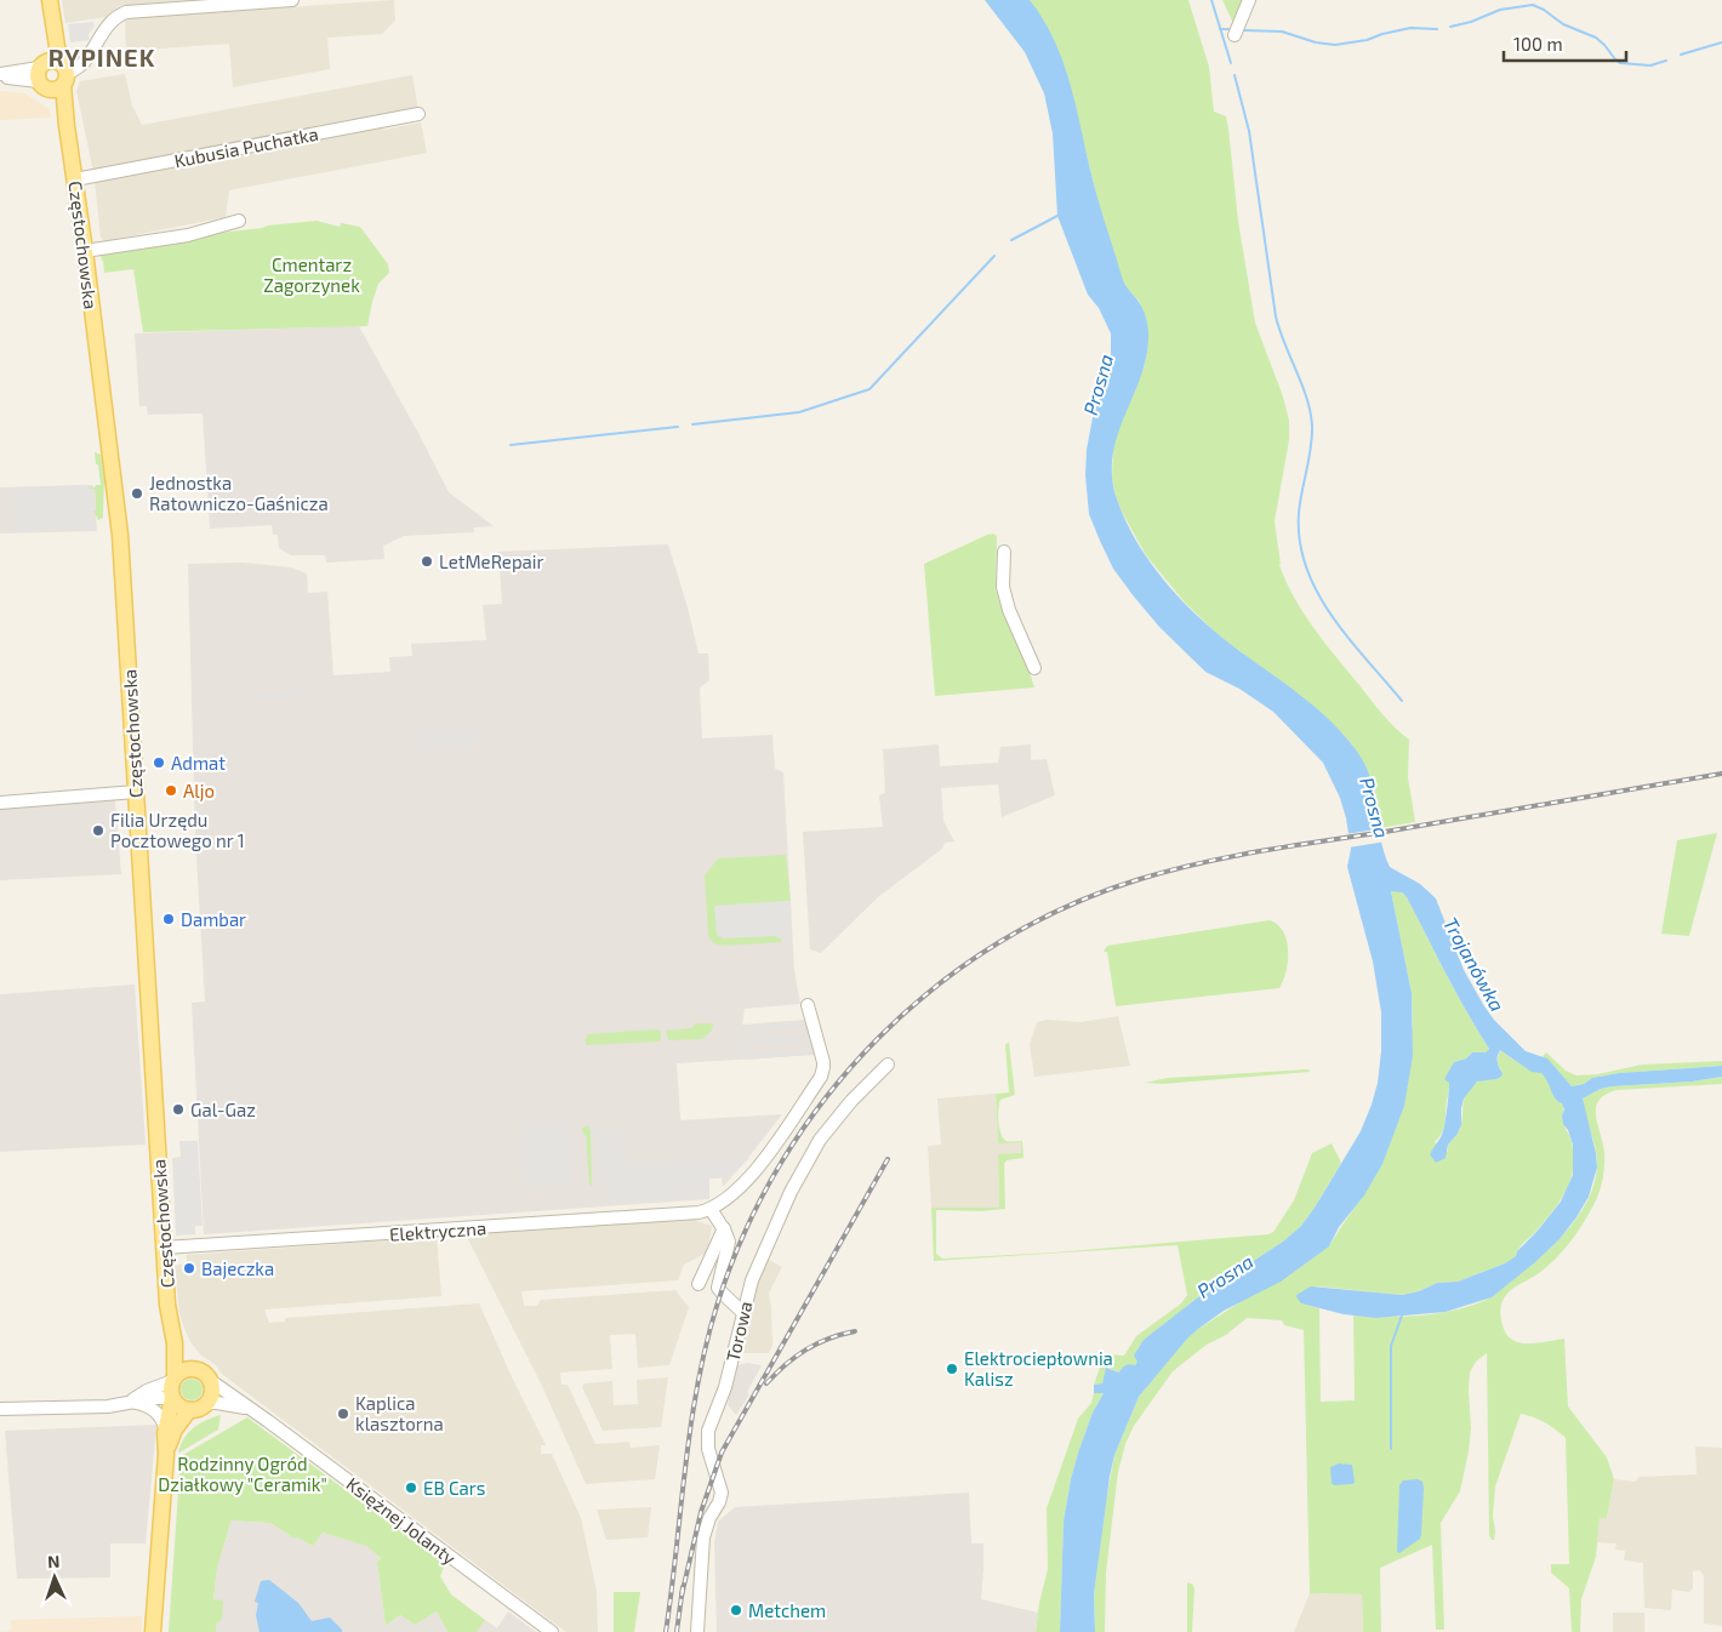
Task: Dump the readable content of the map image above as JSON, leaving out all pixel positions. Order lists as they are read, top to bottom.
{
  "streets": {
    "main road": ["Częstochowska"],
    "street": [
      "Kubusia Puchatka",
      "Elektryczna",
      "Torowa",
      "Księżnej Jolanty"
    ]
  },
  "crossings": [
    ["Kubusia Puchatka", "Częstochowska"],
    ["Częstochowska", "Elektryczna"],
    ["Częstochowska", "Księżnej Jolanty"]
  ],
  "districts": ["RYPINEK"],
  "water": ["Prosna", "Trojanówka"],
  "parks": ["Cmentarz Zagorzynek", "Rodzinny Ogród Działkowy \"Ceramik\""],
  "places": [
    "Jednostka Ratowniczo-Gaśnicza",
    "LetMeRepair",
    "Admat",
    "Aljo",
    "Filia Urzędu Pocztowego nr 1",
    "Dambar",
    "Gal-Gaz",
    "Bajeczka",
    "Elektrociepłownia Kalisz",
    "Kaplica klasztorna",
    "EB Cars",
    "Metchem"
  ],
  "scale_bar": "100 m",
  "north": "top"
}
